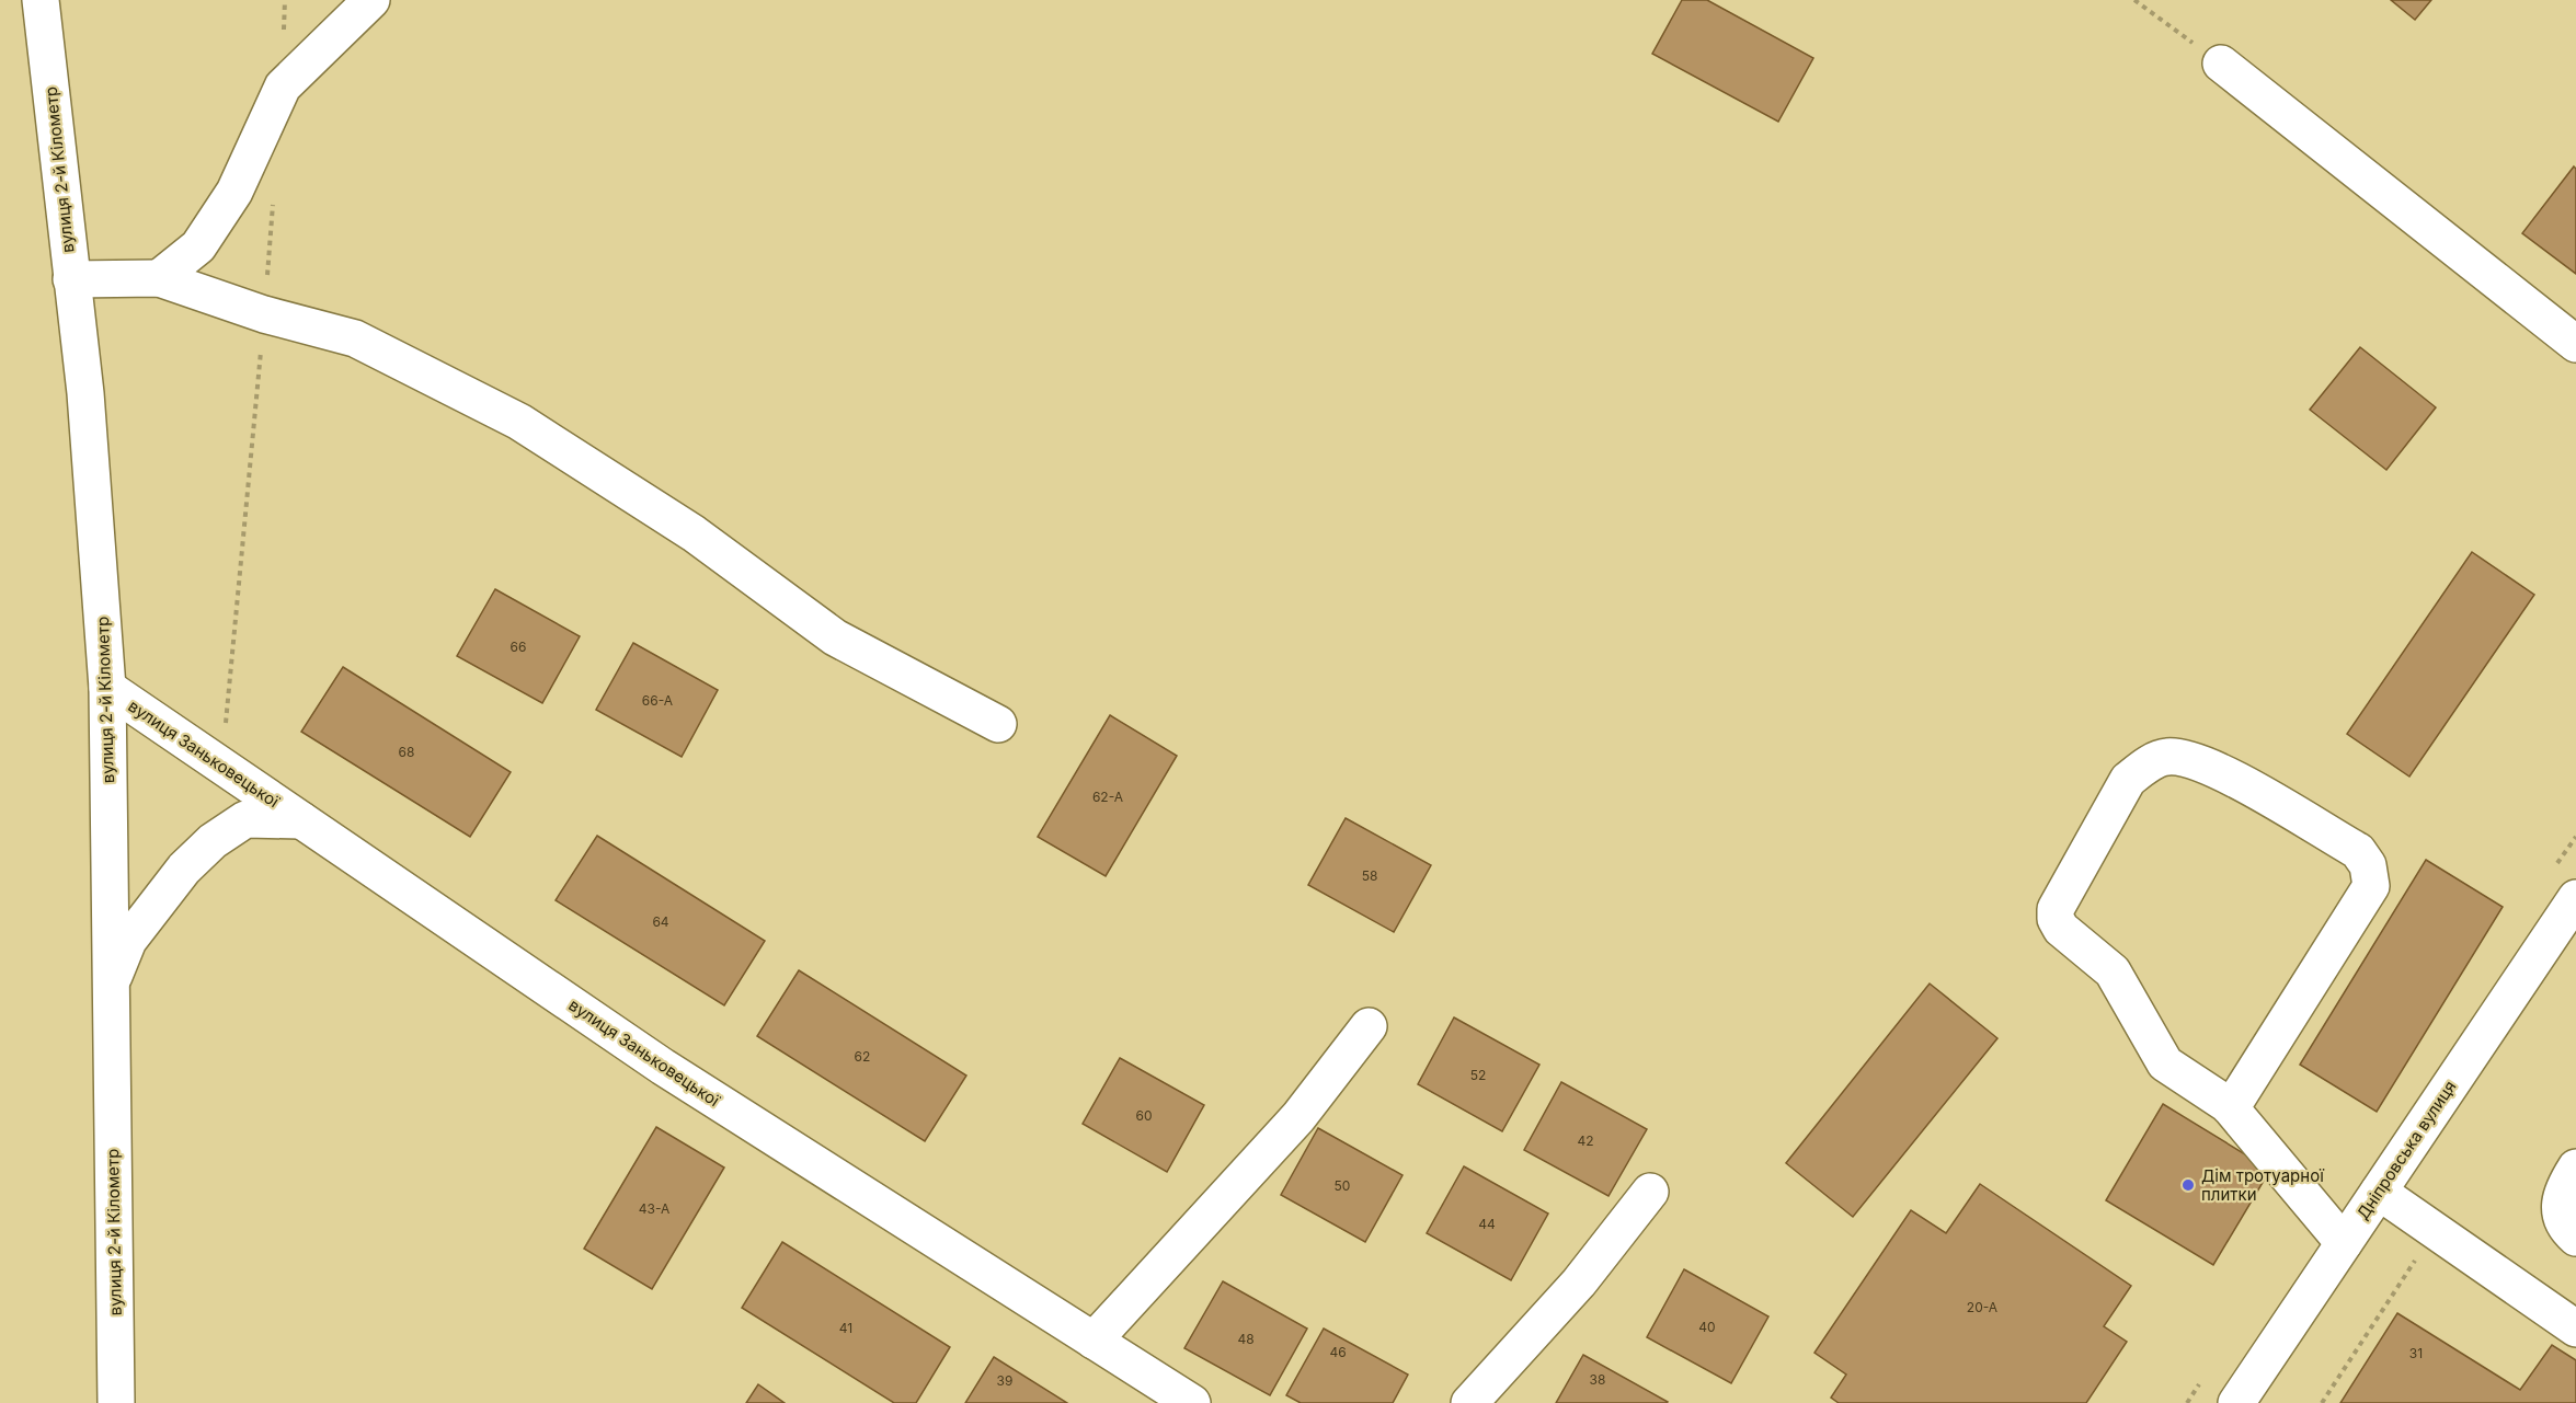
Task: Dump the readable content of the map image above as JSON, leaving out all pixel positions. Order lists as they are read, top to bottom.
{
  "streets": {
    "street": ["вулиця 2-й Кілометр", "вулиця Заньковецької", "Дніпровська вулиця"]
  },
  "crossings": [
    ["вулиця 2-й Кілометр", "вулиця Заньковецької"]
  ],
  "places": ["Дім тротуарної плитки"],
  "house_numbers": [
    "66",
    "66-А",
    "68",
    "62-А",
    "58",
    "64",
    "62",
    "52",
    "60",
    "42",
    "50",
    "43-А",
    "44",
    "20-А",
    "40",
    "41",
    "48",
    "46",
    "31",
    "38",
    "39"
  ]
}
